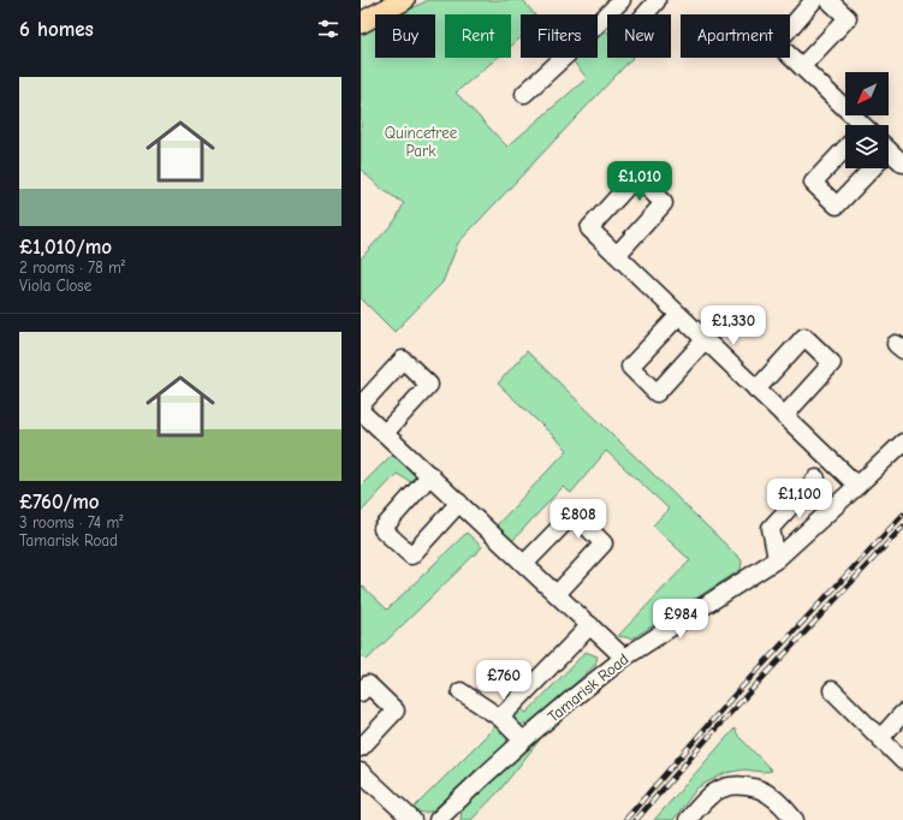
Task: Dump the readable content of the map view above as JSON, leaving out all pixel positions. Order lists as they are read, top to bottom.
{
  "streets": {
    "street": ["Tamarisk Road"]
  },
  "parks": ["Quincetree Park"],
  "north": "bottom left",
  "page": {
    "heading": "6 homes",
    "chip": [
      "Buy",
      "Rent",
      "Filters",
      "New",
      "Apartment"
    ],
    "list": [
      {
        "name": "£1,010/mo",
        "note": "2 rooms · 78 m² · Viola Close"
      },
      {
        "name": "£760/mo",
        "note": "3 rooms · 74 m² · Tamarisk Road"
      }
    ],
    "price": [
      "£1,010",
      "£1,330",
      "£1,100",
      "£808",
      "£984",
      "£760"
    ]
  }
}
